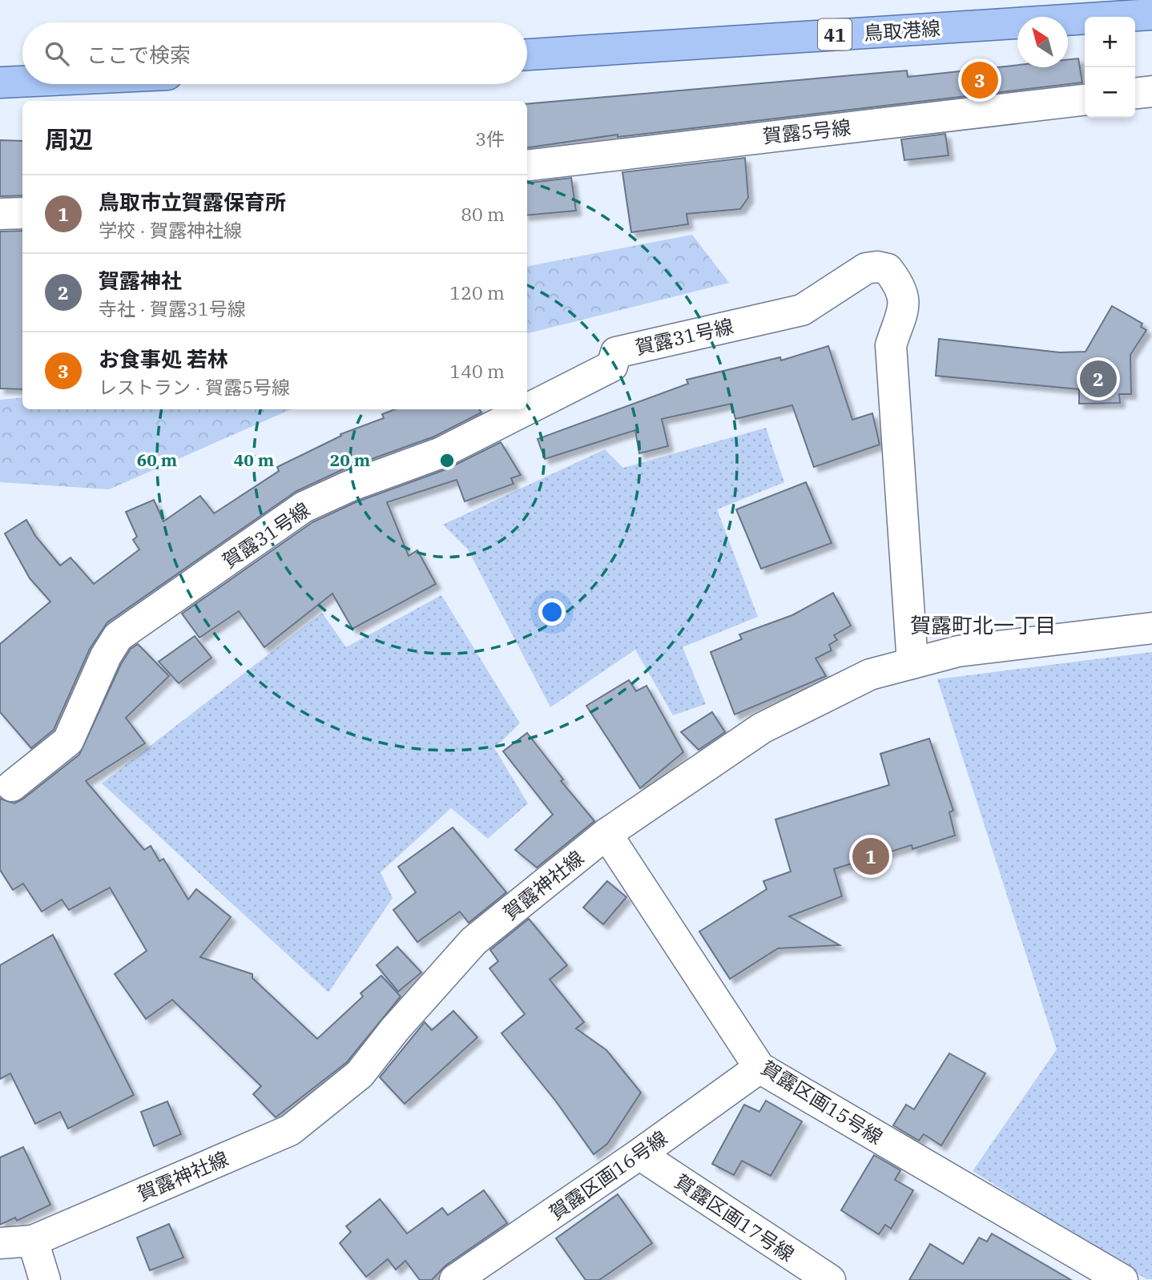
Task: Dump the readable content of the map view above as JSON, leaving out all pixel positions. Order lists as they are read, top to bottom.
{
  "streets": {
    "main road": ["鳥取港線", "41"],
    "street": [
      "賀露5号線",
      "賀露31号線",
      "賀露神社線",
      "賀露区画15号線",
      "賀露区画16号線",
      "賀露区画17号線"
    ]
  },
  "crossings": [
    ["賀露31号線", "賀露神社線"],
    ["賀露神社線", "賀露区画15号線"],
    ["賀露区画15号線", "賀露区画16号線"],
    ["賀露区画16号線", "賀露区画17号線"]
  ],
  "districts": ["賀露町北一丁目"],
  "north": "top left",
  "page": {
    "map_buttons": ["+", "−"],
    "search": "ここで検索",
    "pins": ["3", "2", "1"],
    "heading": ["周辺", "3件"],
    "list": [
      {
        "mark": "1",
        "name": "鳥取市立賀露保育所",
        "note": "学校 · 賀露神社線",
        "value": "80 m"
      },
      {
        "mark": "2",
        "name": "賀露神社",
        "note": "寺社 · 賀露31号線",
        "value": "120 m"
      },
      {
        "mark": "3",
        "name": "お食事処 若林",
        "note": "レストラン · 賀露5号線",
        "value": "140 m"
      }
    ]
  },
  "rings": ["60 m", "40 m", "20 m"]
}
